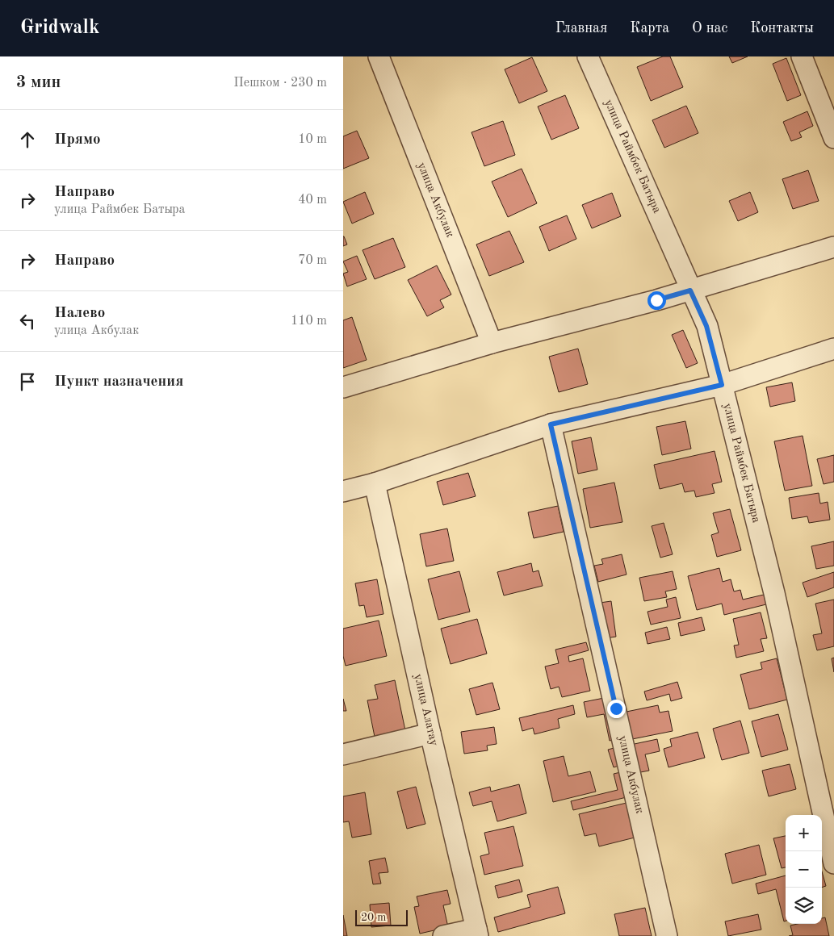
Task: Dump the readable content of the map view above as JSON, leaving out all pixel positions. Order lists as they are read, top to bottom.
{
  "streets": {
    "street": ["улица Раймбек Батыра", "улица Акбулак", "улица Алатау"]
  },
  "scale_bar": "20 m",
  "page": {
    "header": "Gridwalk",
    "nav": [
      "Главная",
      "Карта",
      "О нас",
      "Контакты"
    ],
    "heading": ["3 мин", "Пешком · 230 m"],
    "list": [
      ["Прямо", "10 m"],
      ["Направо", "улица Раймбек Батыра", "40 m"],
      ["Направо", "70 m"],
      ["Налево", "улица Акбулак", "110 m"],
      "Пункт назначения"
    ],
    "map_buttons": ["+", "−"],
    "scale": "20 m"
  }
}
